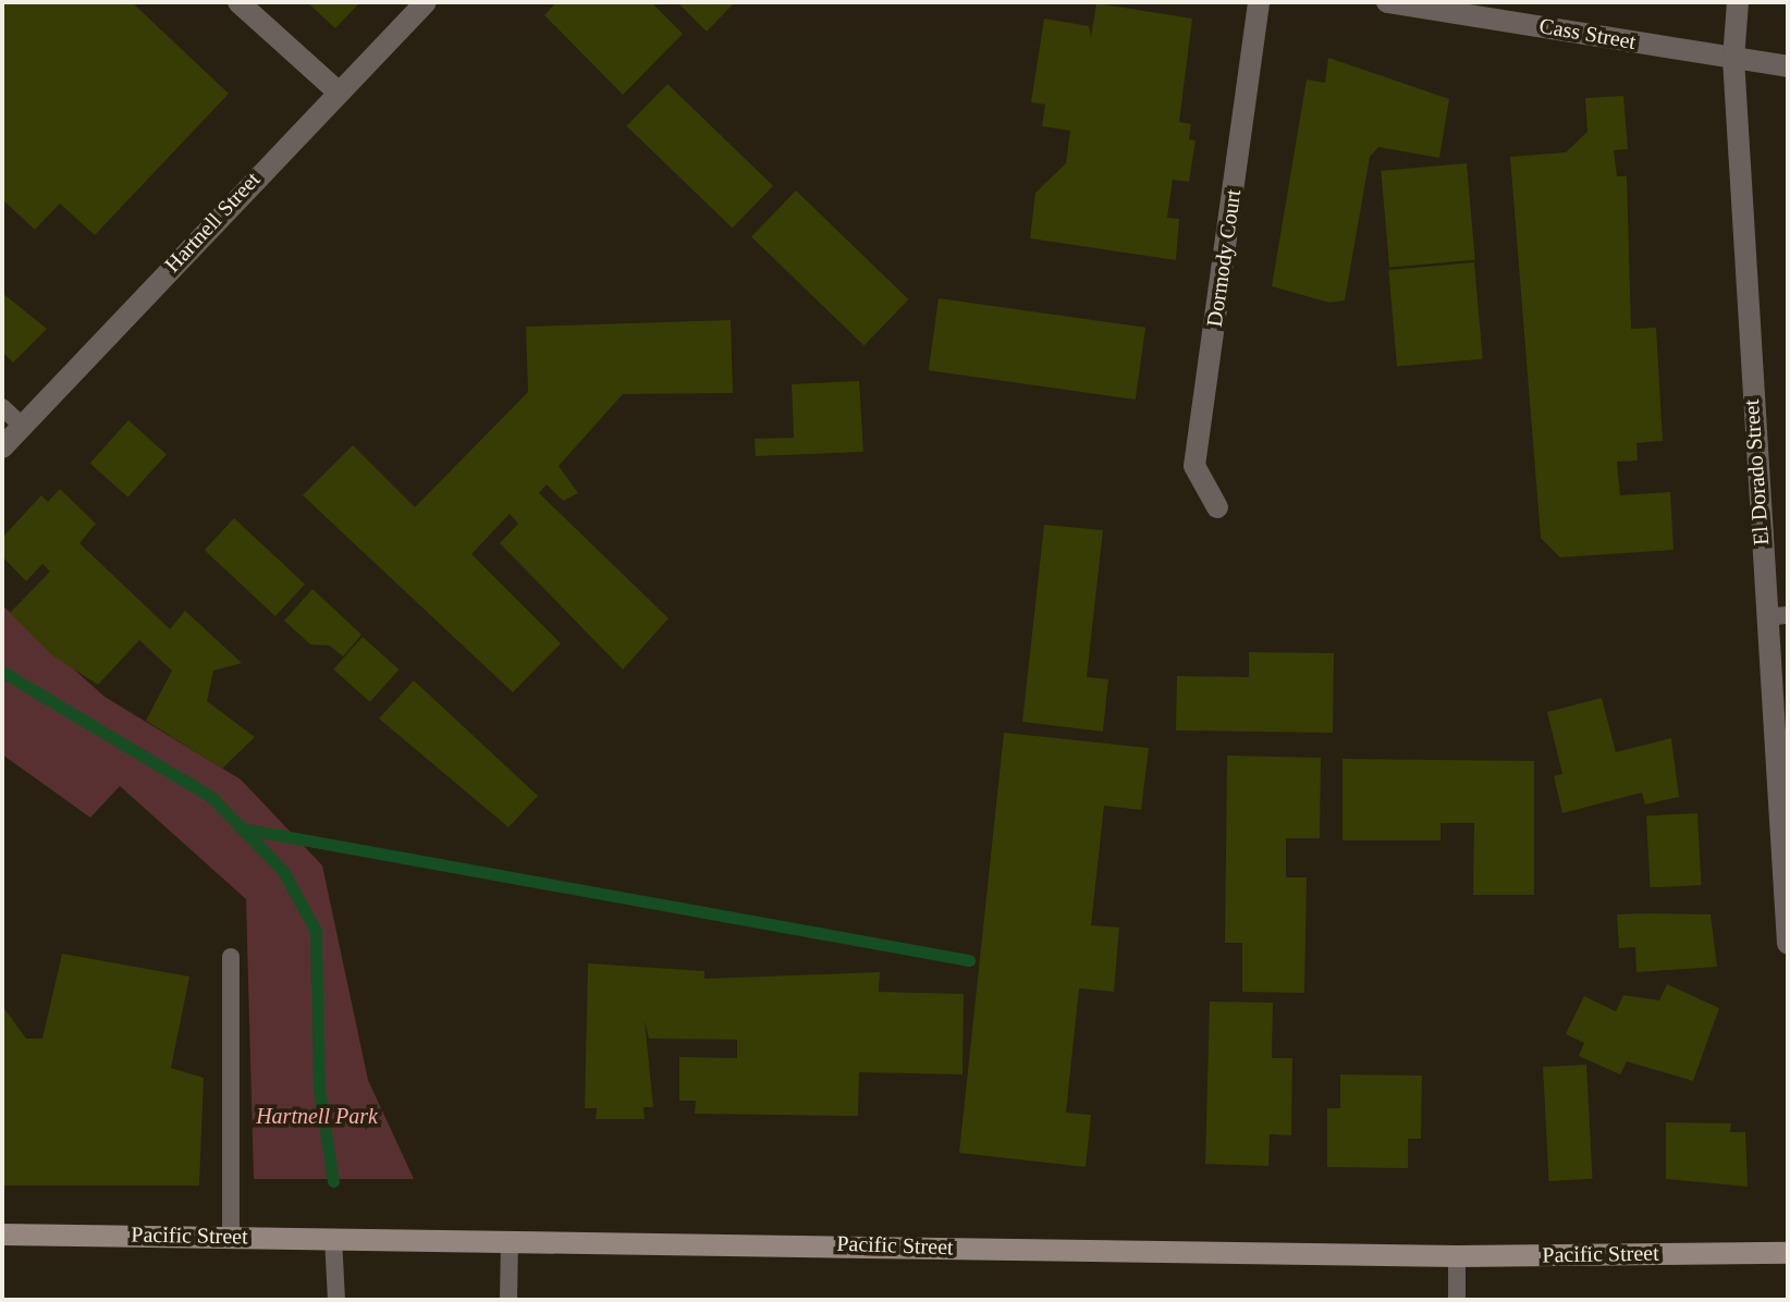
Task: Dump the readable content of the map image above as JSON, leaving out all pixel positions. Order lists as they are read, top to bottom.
{
  "streets": {
    "main road": ["Pacific Street"],
    "street": [
      "Cass Street",
      "Hartnell Street",
      "Dormody Court",
      "El Dorado Street"
    ]
  },
  "crossings": [
    ["Cass Street", "El Dorado Street"]
  ],
  "parks": ["Hartnell Park"]
}
